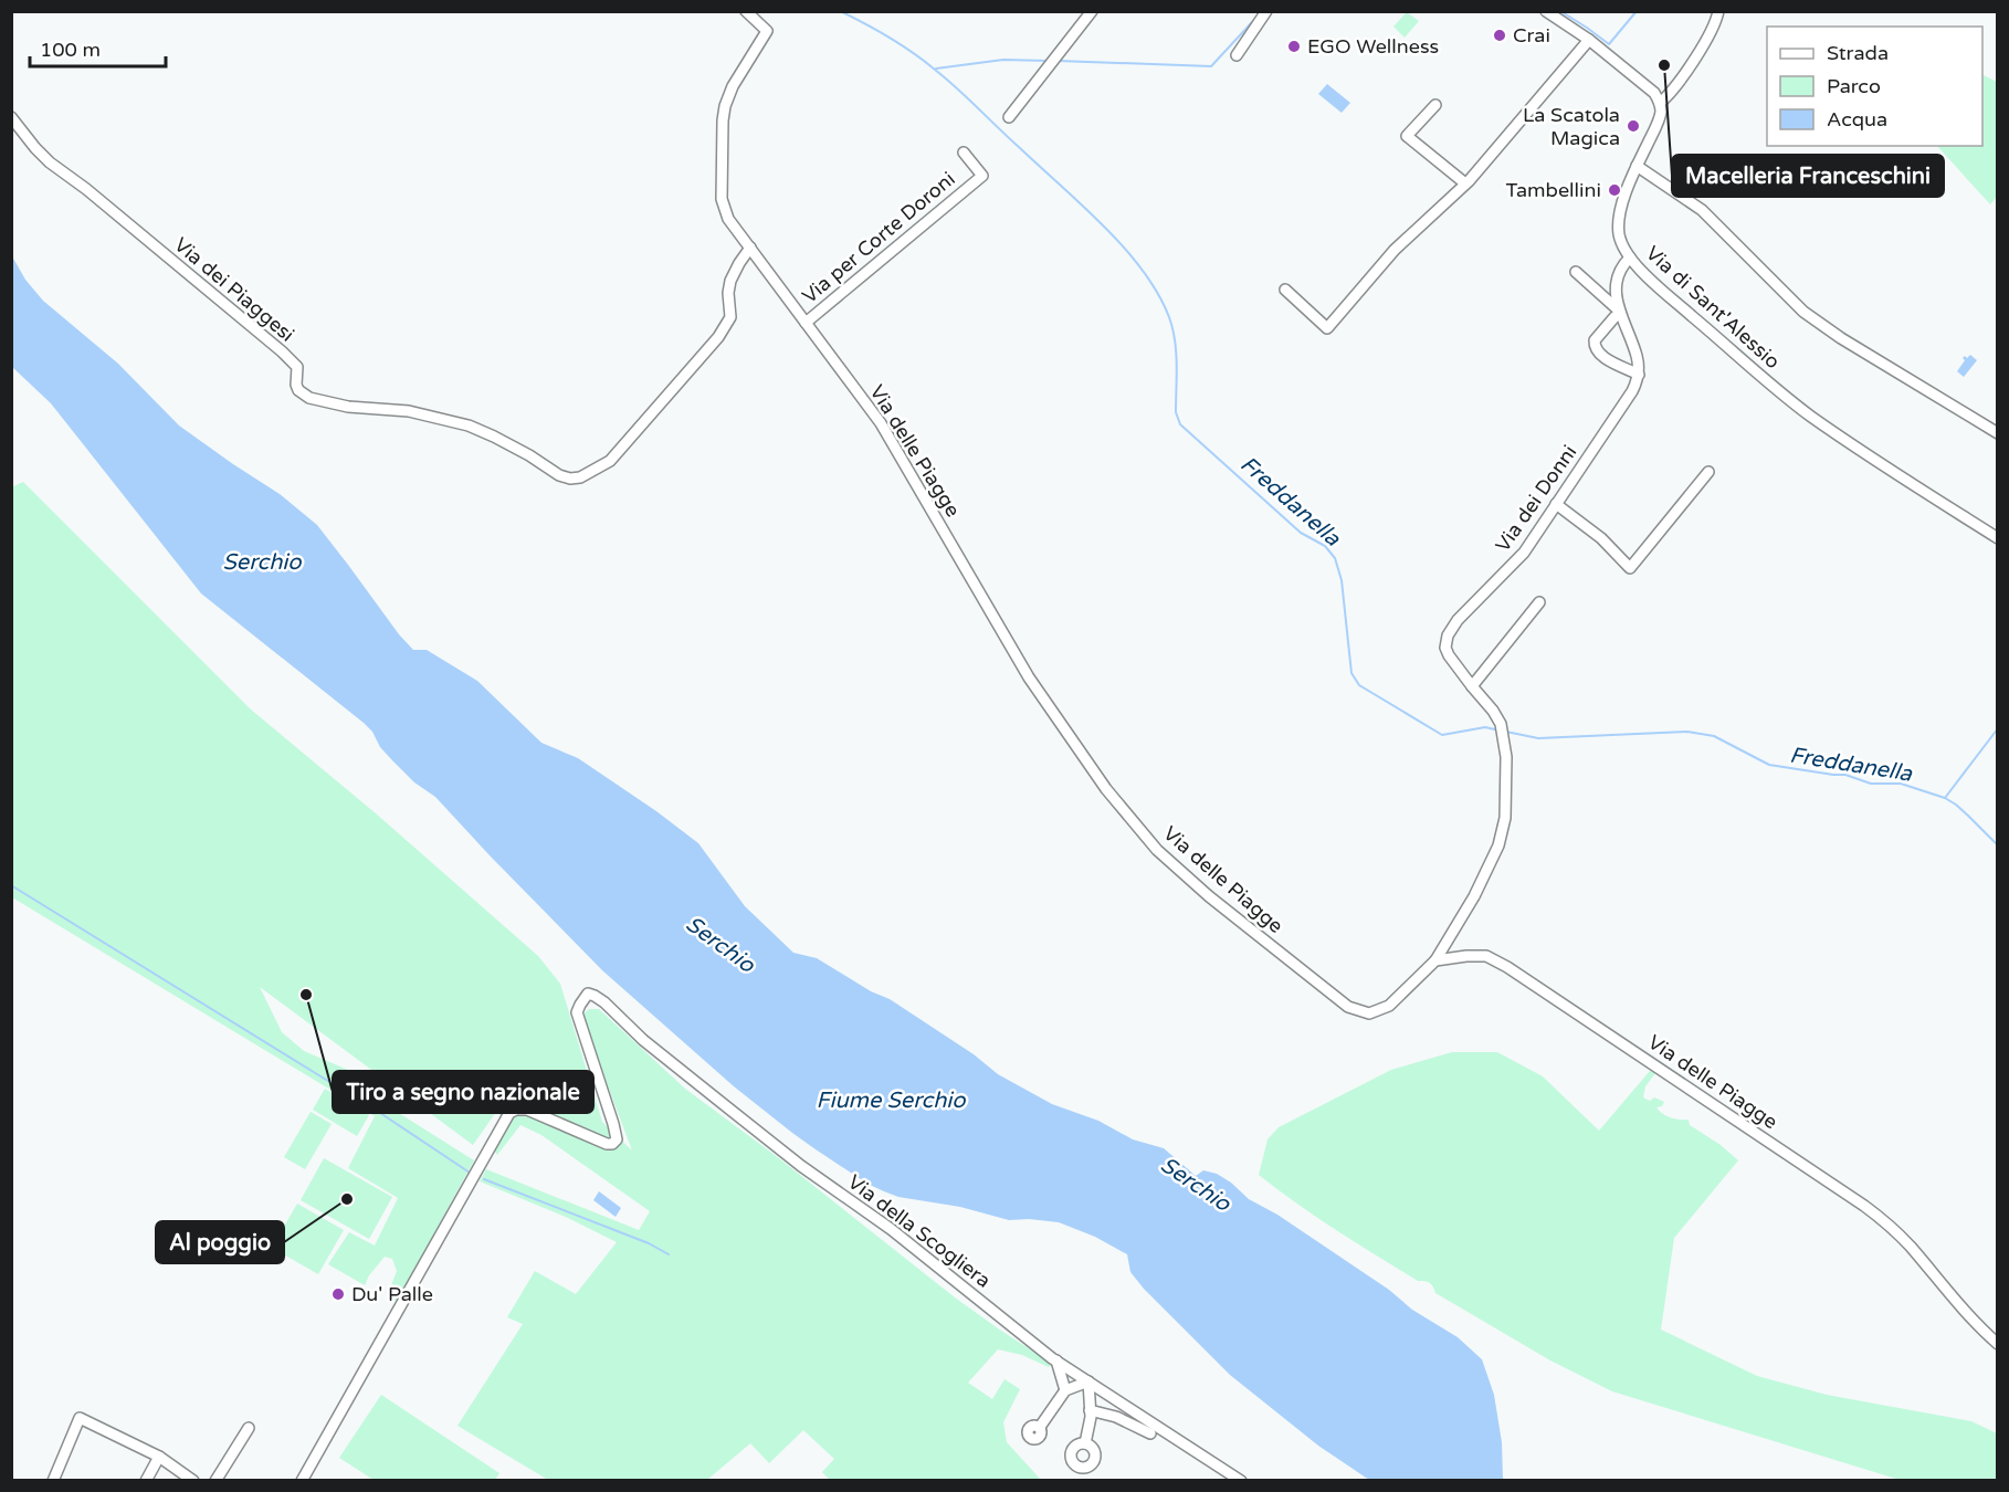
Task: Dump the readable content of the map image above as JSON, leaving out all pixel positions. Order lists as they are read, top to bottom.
{
  "streets": {
    "street": [
      "Via per Corte Doroni",
      "Via dei Piaggesi",
      "Via di Sant'Alessio",
      "Via delle Piagge",
      "Via dei Donni",
      "Via della Scogliera"
    ]
  },
  "crossings": [
    ["Via per Corte Doroni", "Via delle Piagge"],
    ["Via dei Piaggesi", "Via delle Piagge"],
    ["Via delle Piagge", "Via dei Donni"]
  ],
  "water": ["Freddanella", "Serchio", "Fiume Serchio"],
  "places": [
    "Crai",
    "EGO Wellness",
    "Macelleria Franceschini",
    "La Scatola Magica",
    "Tambellini",
    "Tiro a segno nazionale",
    "Al poggio",
    "Du' Palle"
  ],
  "legend": ["Strada", "Parco", "Acqua"],
  "scale_bar": "100 m"
}
